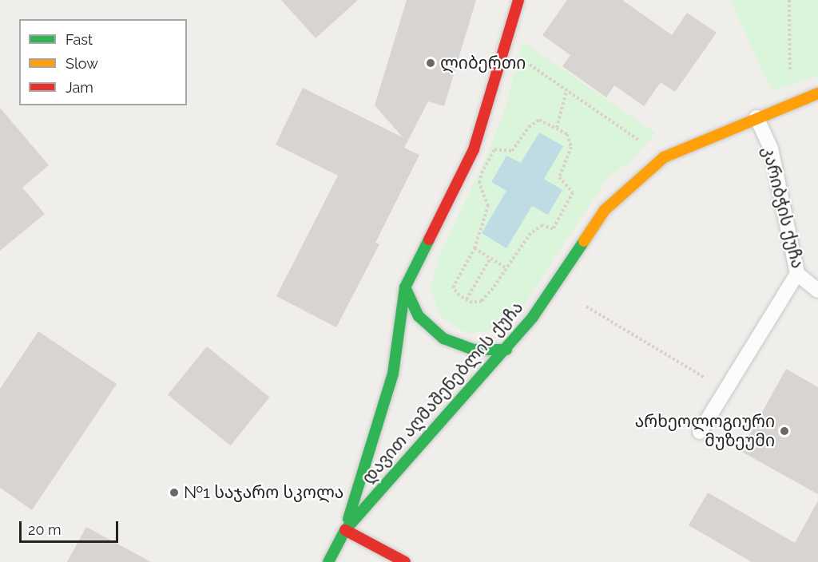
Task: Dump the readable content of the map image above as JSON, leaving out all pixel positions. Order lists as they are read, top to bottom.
{
  "streets": {
    "main road": ["დავით აღმაშენებლის ქუჩა"],
    "lane": ["კარიბჭის ქუჩა"]
  },
  "crossings": [
    ["კარიბჭის ქუჩა", "დავით აღმაშენებლის ქუჩა"]
  ],
  "places": ["ლიბერთი", "არხეოლოგიური მუზეუმი", "№1 საჯარო სკოლა"],
  "legend": ["Fast", "Slow", "Jam"],
  "scale_bar": "20 m"
}
